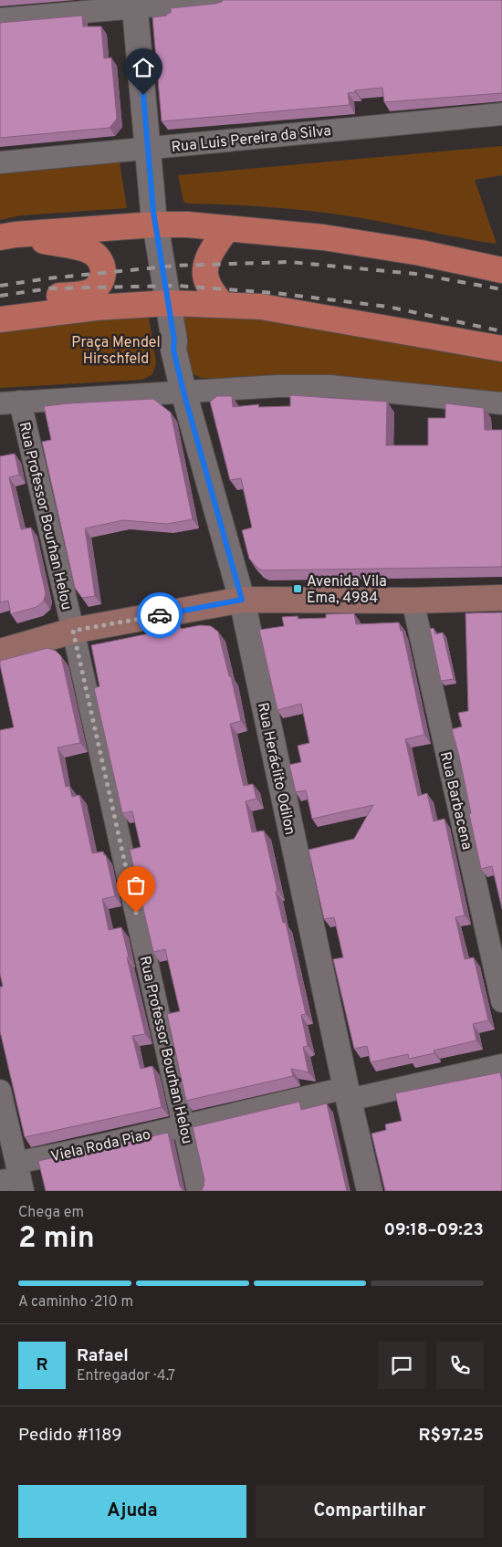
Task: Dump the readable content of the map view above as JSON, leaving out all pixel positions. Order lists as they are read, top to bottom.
{
  "streets": {
    "street": [
      "Rua Luis Pereira da Silva",
      "Rua Professor Bourhan Helou",
      "Rua Heráclito Odilon",
      "Rua Barbacena",
      "Viela Roda Piao"
    ]
  },
  "crossings": [
    ["Rua Luis Pereira da Silva", "Rua Heráclito Odilon"],
    ["Rua Professor Bourhan Helou", "Viela Roda Piao"],
    ["Rua Heráclito Odilon", "Viela Roda Piao"]
  ],
  "parks": ["Praça Mendel Hirschfeld"],
  "places": {
    "transit": ["Avenida Vila Ema, 4984"]
  },
  "page": {
    "heading": ["2 min", "Chega em", "09:18–09:23"],
    "panel": [
      "Rafael",
      "Entregador · 4.7",
      "Pedido #1189",
      "R$97.25"
    ],
    "bar": "A caminho · 210 m",
    "round": "R",
    "buttons": ["Ajuda", "Compartilhar"]
  }
}
